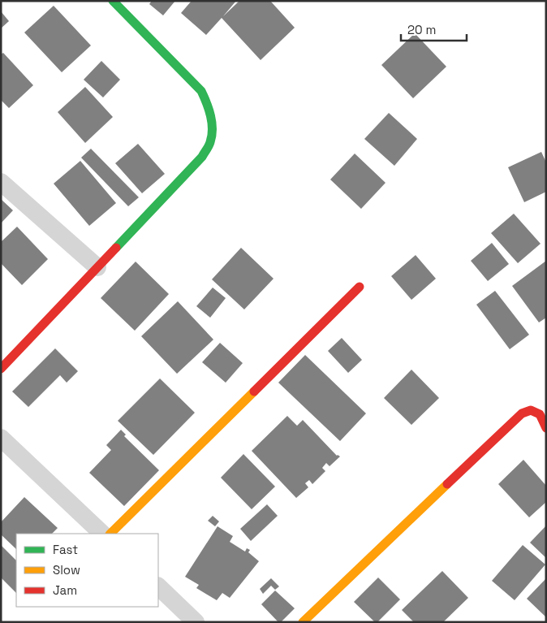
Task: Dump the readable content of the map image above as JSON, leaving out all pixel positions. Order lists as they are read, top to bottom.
{
  "legend": ["Fast", "Slow", "Jam"],
  "scale_bar": "20 m"
}
